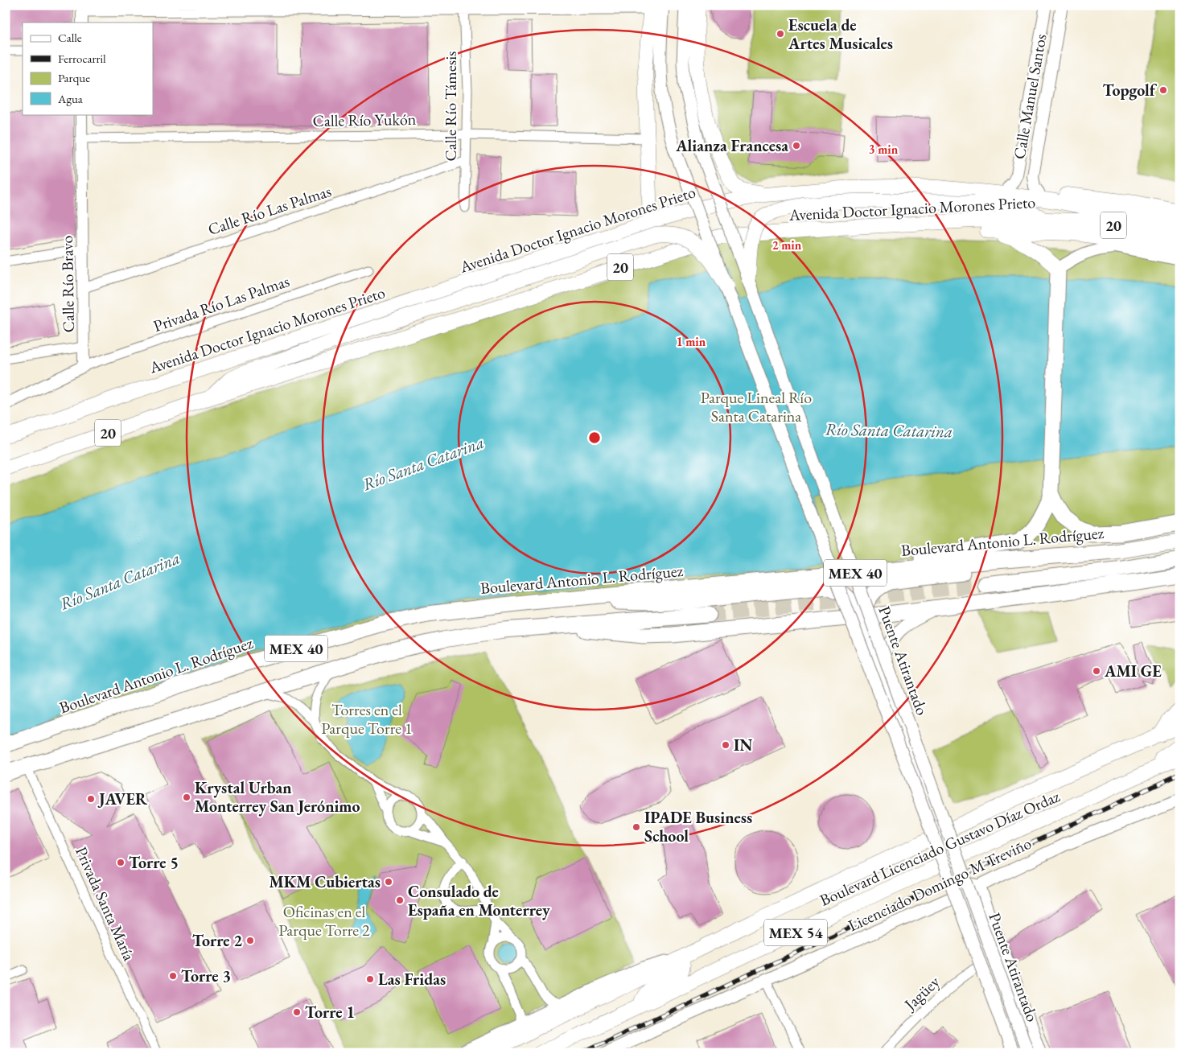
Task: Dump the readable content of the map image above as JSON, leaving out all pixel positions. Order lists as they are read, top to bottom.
{
  "streets": {
    "highway": ["Boulevard Antonio L. Rodríguez", "MEX 40"],
    "main road": [
      "Avenida Doctor Ignacio Morones Prieto",
      "20",
      "Puente Atirantado",
      "Boulevard Licenciado Gustavo Díaz Ordaz",
      "Licenciado Domingo M Treviño",
      "MEX 54"
    ],
    "street": [
      "Calle Manuel Santos",
      "Calle Río Támesis",
      "Calle Río Yukón",
      "Calle Río Las Palmas",
      "Calle Río Bravo",
      "Privada Río Las Palmas",
      "Privada Santa María",
      "Jagüey"
    ]
  },
  "crossings": [
    ["Calle Río Támesis", "Calle Río Yukón"],
    ["Calle Río Támesis", "Calle Río Las Palmas"],
    ["Calle Río Yukón", "Calle Río Bravo"],
    ["Calle Río Las Palmas", "Calle Río Bravo"],
    ["Calle Río Bravo", "Privada Río Las Palmas"],
    ["MEX 40", "Privada Santa María"]
  ],
  "water": ["Río Santa Catarina"],
  "parks": ["Parque Lineal Río Santa Catarina", "Torres en el Parque Torre 1", "Oficinas en el Parque Torre 2"],
  "places": [
    "Escuela de Artes Musicales",
    "Topgolf",
    "Alianza Francesa",
    "AMI GE",
    "IN",
    "Krystal Urban Monterrey San Jerónimo",
    "JAVER",
    "IPADE Business School",
    "Torre 5",
    "MKM Cubiertas",
    "Consulado de España en Monterrey",
    "Torre 2",
    "Torre 3",
    "Las Fridas",
    "Torre 1"
  ],
  "legend": [
    "Calle",
    "Ferrocarril",
    "Parque",
    "Agua"
  ],
  "rings": ["3 min", "2 min", "1 min"]
}
